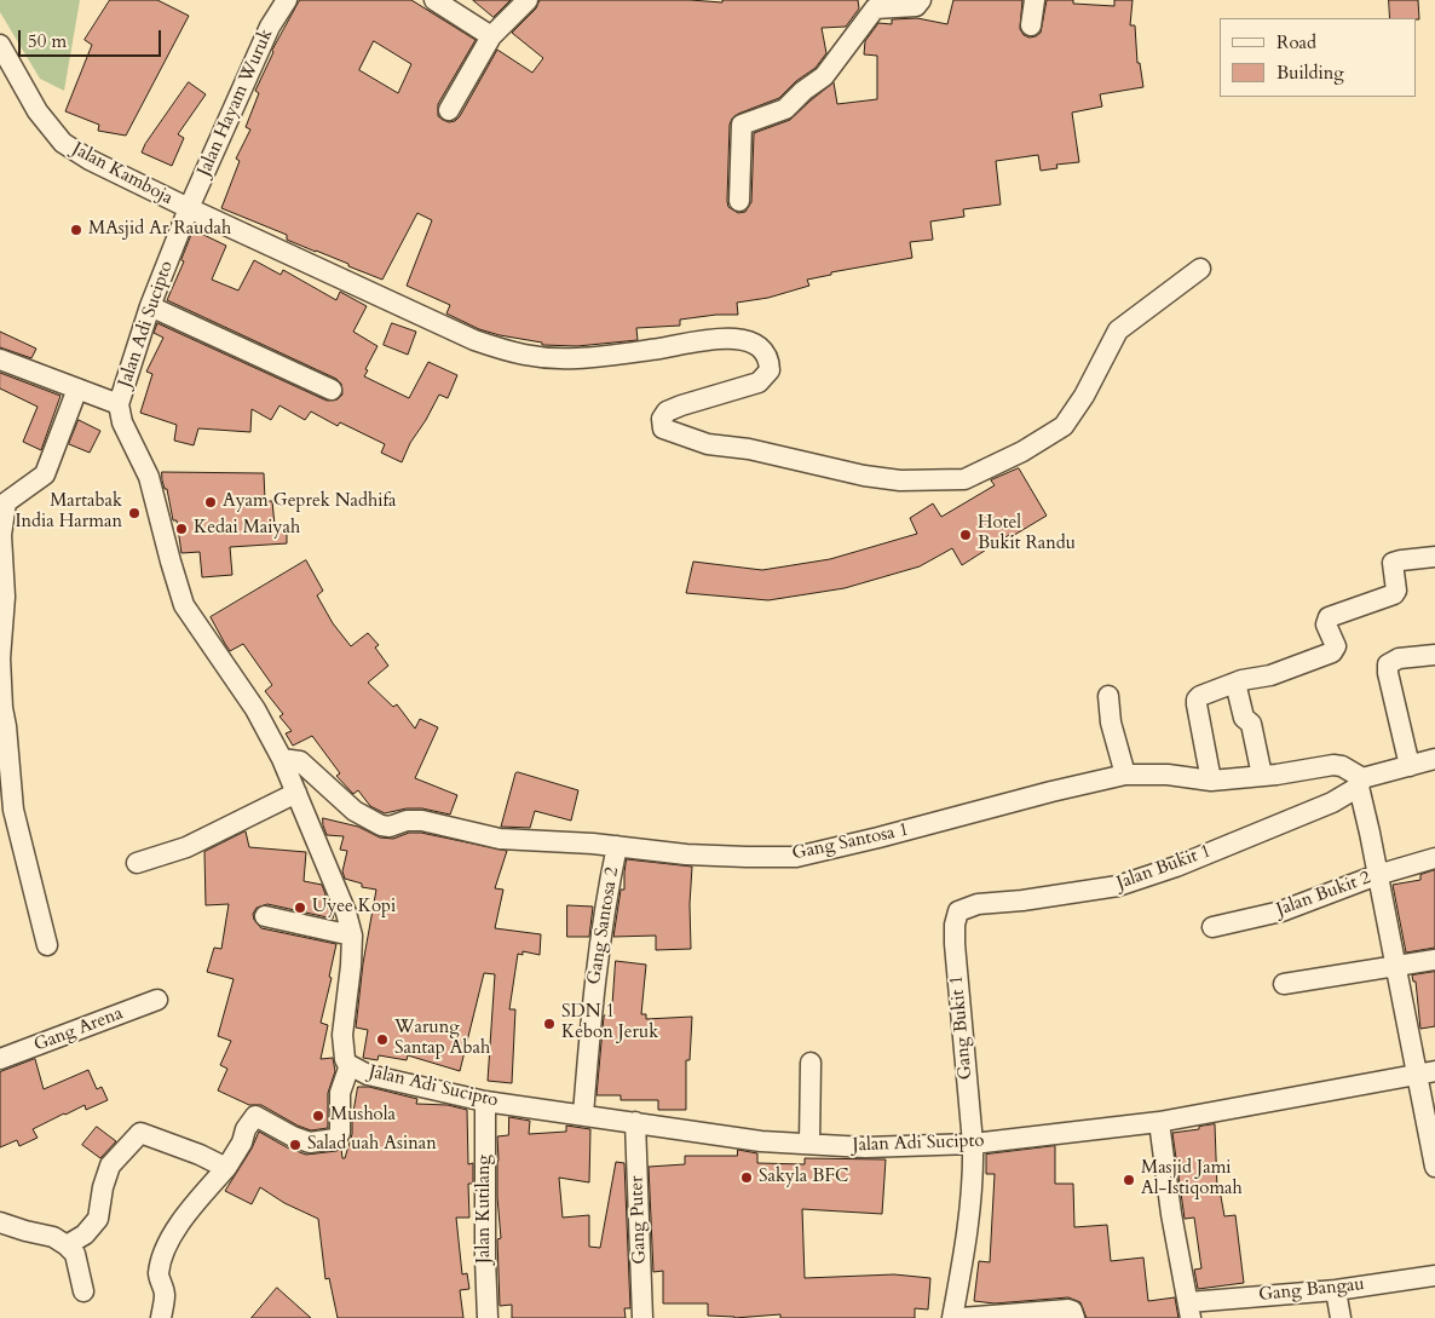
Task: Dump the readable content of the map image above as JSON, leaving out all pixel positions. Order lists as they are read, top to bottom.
{
  "streets": {
    "street": [
      "Jalan Hayam Wuruk",
      "Jalan Kamboja",
      "Jalan Adi Sucipto",
      "Gang Santosa 1",
      "Jalan Bukit 1",
      "Jalan Bukit 2",
      "Gang Santosa 2",
      "Gang Bukit 1",
      "Gang Arena",
      "Jalan Kutilang",
      "Gang Puter",
      "Gang Bangau"
    ]
  },
  "crossings": [
    ["Jalan Hayam Wuruk", "Jalan Kamboja"],
    ["Jalan Hayam Wuruk", "Jalan Adi Sucipto"],
    ["Jalan Kamboja", "Jalan Adi Sucipto"],
    ["Jalan Adi Sucipto", "Gang Santosa 1"],
    ["Jalan Adi Sucipto", "Gang Santosa 2"],
    ["Jalan Adi Sucipto", "Gang Bukit 1"],
    ["Jalan Adi Sucipto", "Jalan Kutilang"],
    ["Jalan Adi Sucipto", "Gang Puter"],
    ["Gang Santosa 1", "Jalan Bukit 1"],
    ["Gang Santosa 1", "Gang Santosa 2"],
    ["Jalan Bukit 1", "Gang Bukit 1"]
  ],
  "places": [
    "MAsjid Ar Raudah",
    "Ayam Geprek Nadhifa",
    "Martabak India Harman",
    "Kedai Maiyah",
    "Hotel Bukit Randu",
    "Uyee Kopi",
    "SDN 1 Kebon Jeruk",
    "Warung Santap Abah",
    "Mushola",
    "Salad uah Asinan",
    "Sakyla BFC",
    "Masjid Jami Al-Istiqomah"
  ],
  "legend": ["Road", "Building"],
  "scale_bar": "50 m"
}
